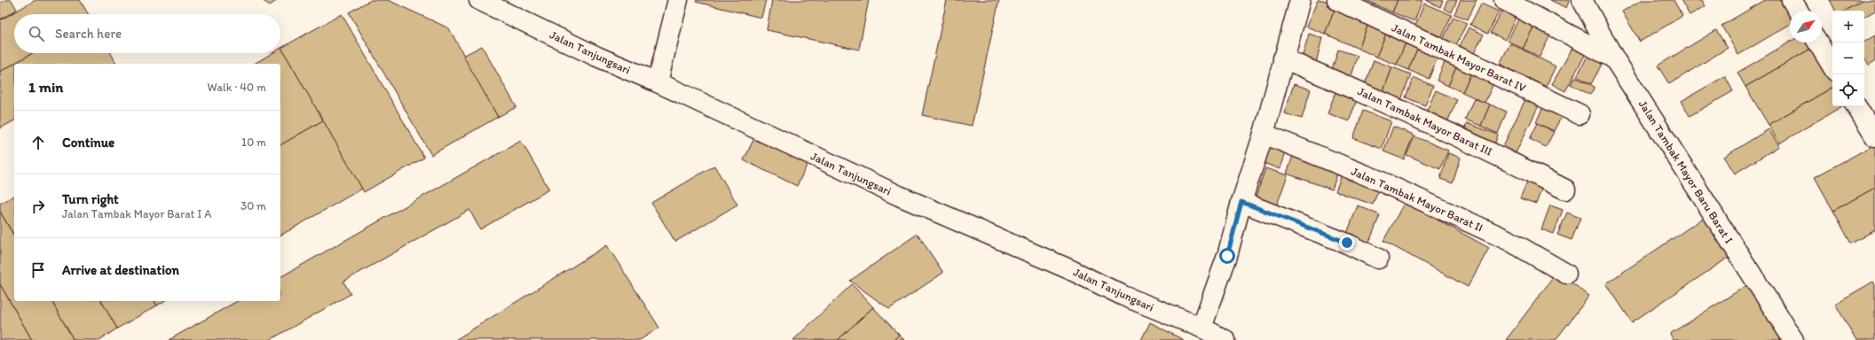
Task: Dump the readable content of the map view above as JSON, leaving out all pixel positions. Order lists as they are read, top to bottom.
{
  "streets": {
    "street": [
      "Jalan Tanjungsari",
      "Jalan Tambak Mayor Barat IV",
      "Jalan Tambak Mayor Barat III",
      "Jalan Tambak Mayor Baru Barat I",
      "Jalan Tambak Mayor Barat II"
    ]
  },
  "north": "top right",
  "page": {
    "map_buttons": ["+", "−"],
    "search": "Search here",
    "heading": ["1 min", "Walk · 40 m"],
    "list": [
      ["Continue", "10 m"],
      ["Turn right", "Jalan Tambak Mayor Barat I A", "30 m"],
      "Arrive at destination"
    ]
  }
}
